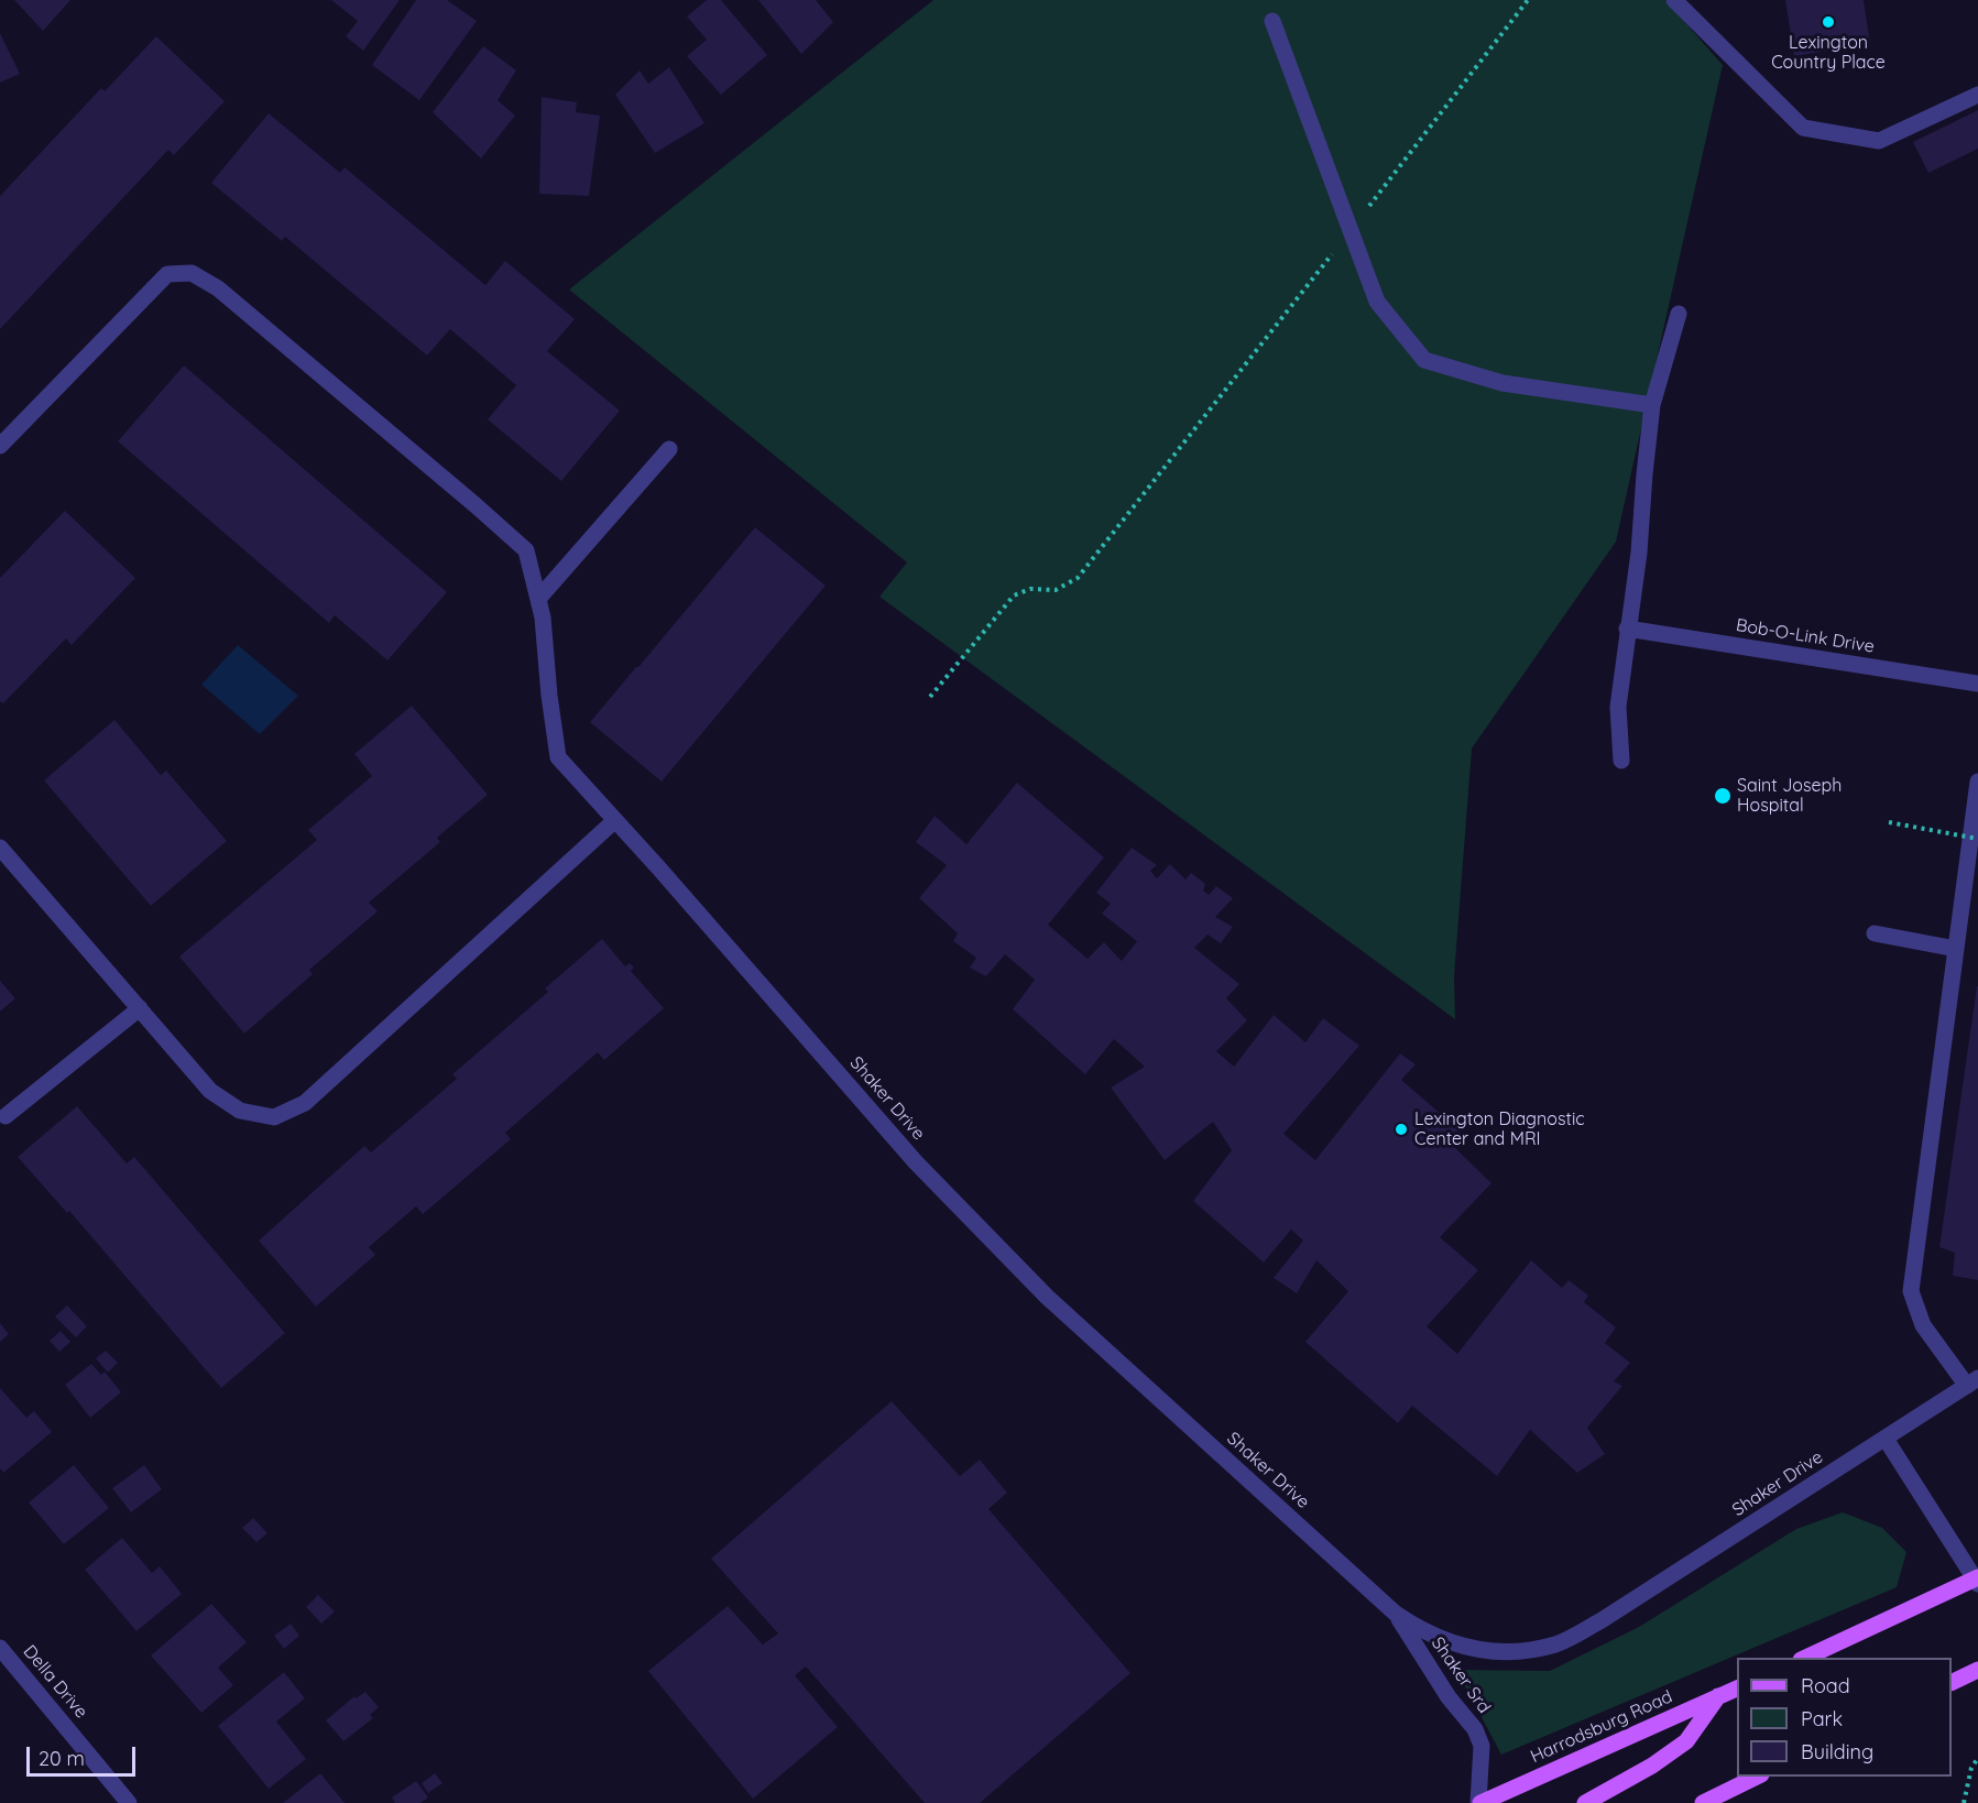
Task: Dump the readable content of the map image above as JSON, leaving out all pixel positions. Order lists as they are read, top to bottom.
{
  "streets": {
    "main road": ["Harrodsburg Road"],
    "street": [
      "Bob-O-Link Drive",
      "Shaker Drive",
      "Shaker Srd",
      "Della Drive"
    ]
  },
  "crossings": [
    ["Shaker Drive", "Shaker Srd"],
    ["Shaker Srd", "Harrodsburg Road"]
  ],
  "places": ["Lexington Country Place", "Saint Joseph Hospital", "Lexington Diagnostic Center and MRI"],
  "legend": ["Road", "Park", "Building"],
  "scale_bar": "20 m"
}
